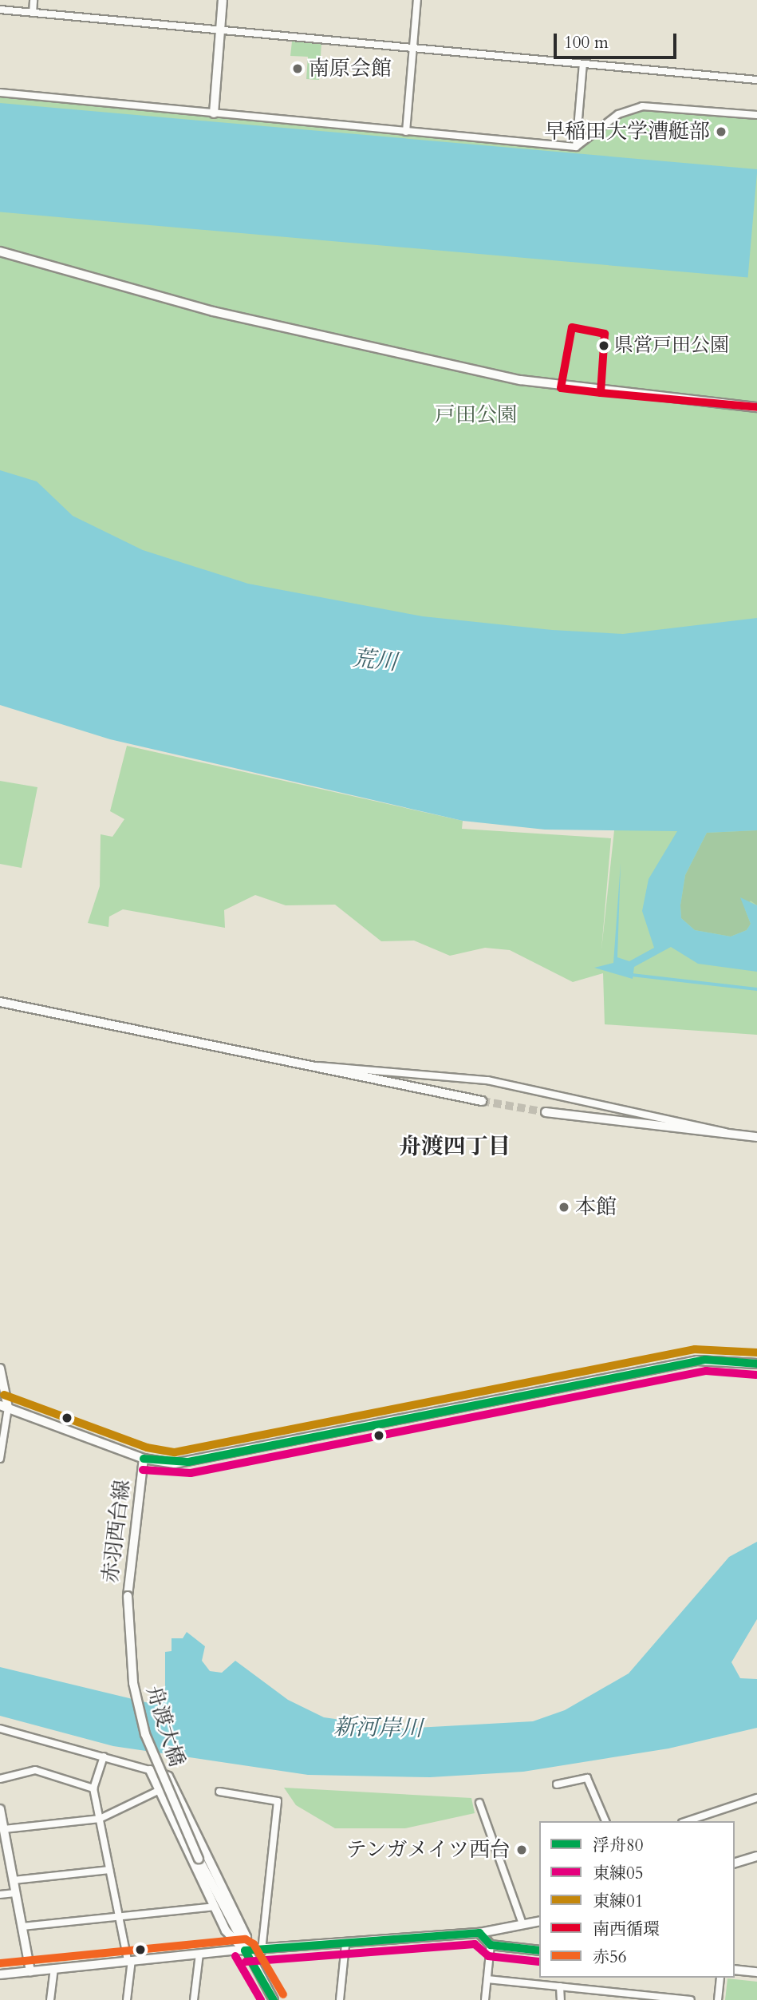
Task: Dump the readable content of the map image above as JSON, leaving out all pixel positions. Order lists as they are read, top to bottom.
{
  "streets": {
    "street": ["赤羽西台線", "舟渡大橋"]
  },
  "crossings": [
    ["赤羽西台線", "舟渡大橋"]
  ],
  "districts": ["舟渡四丁目"],
  "water": ["荒川", "新河岸川"],
  "parks": ["戸田公園"],
  "places": [
    "南原会館",
    "早稲田大学漕艇部",
    "県営戸田公園",
    "本館",
    "テンガメイツ西台"
  ],
  "lines": [
    "transit line 南西循環",
    "transit line 東練01",
    "transit line 浮舟80",
    "transit line 東練05",
    "transit line 赤56"
  ],
  "legend": [
    "浮舟80",
    "東練05",
    "東練01",
    "南西循環",
    "赤56"
  ],
  "scale_bar": "100 m"
}
